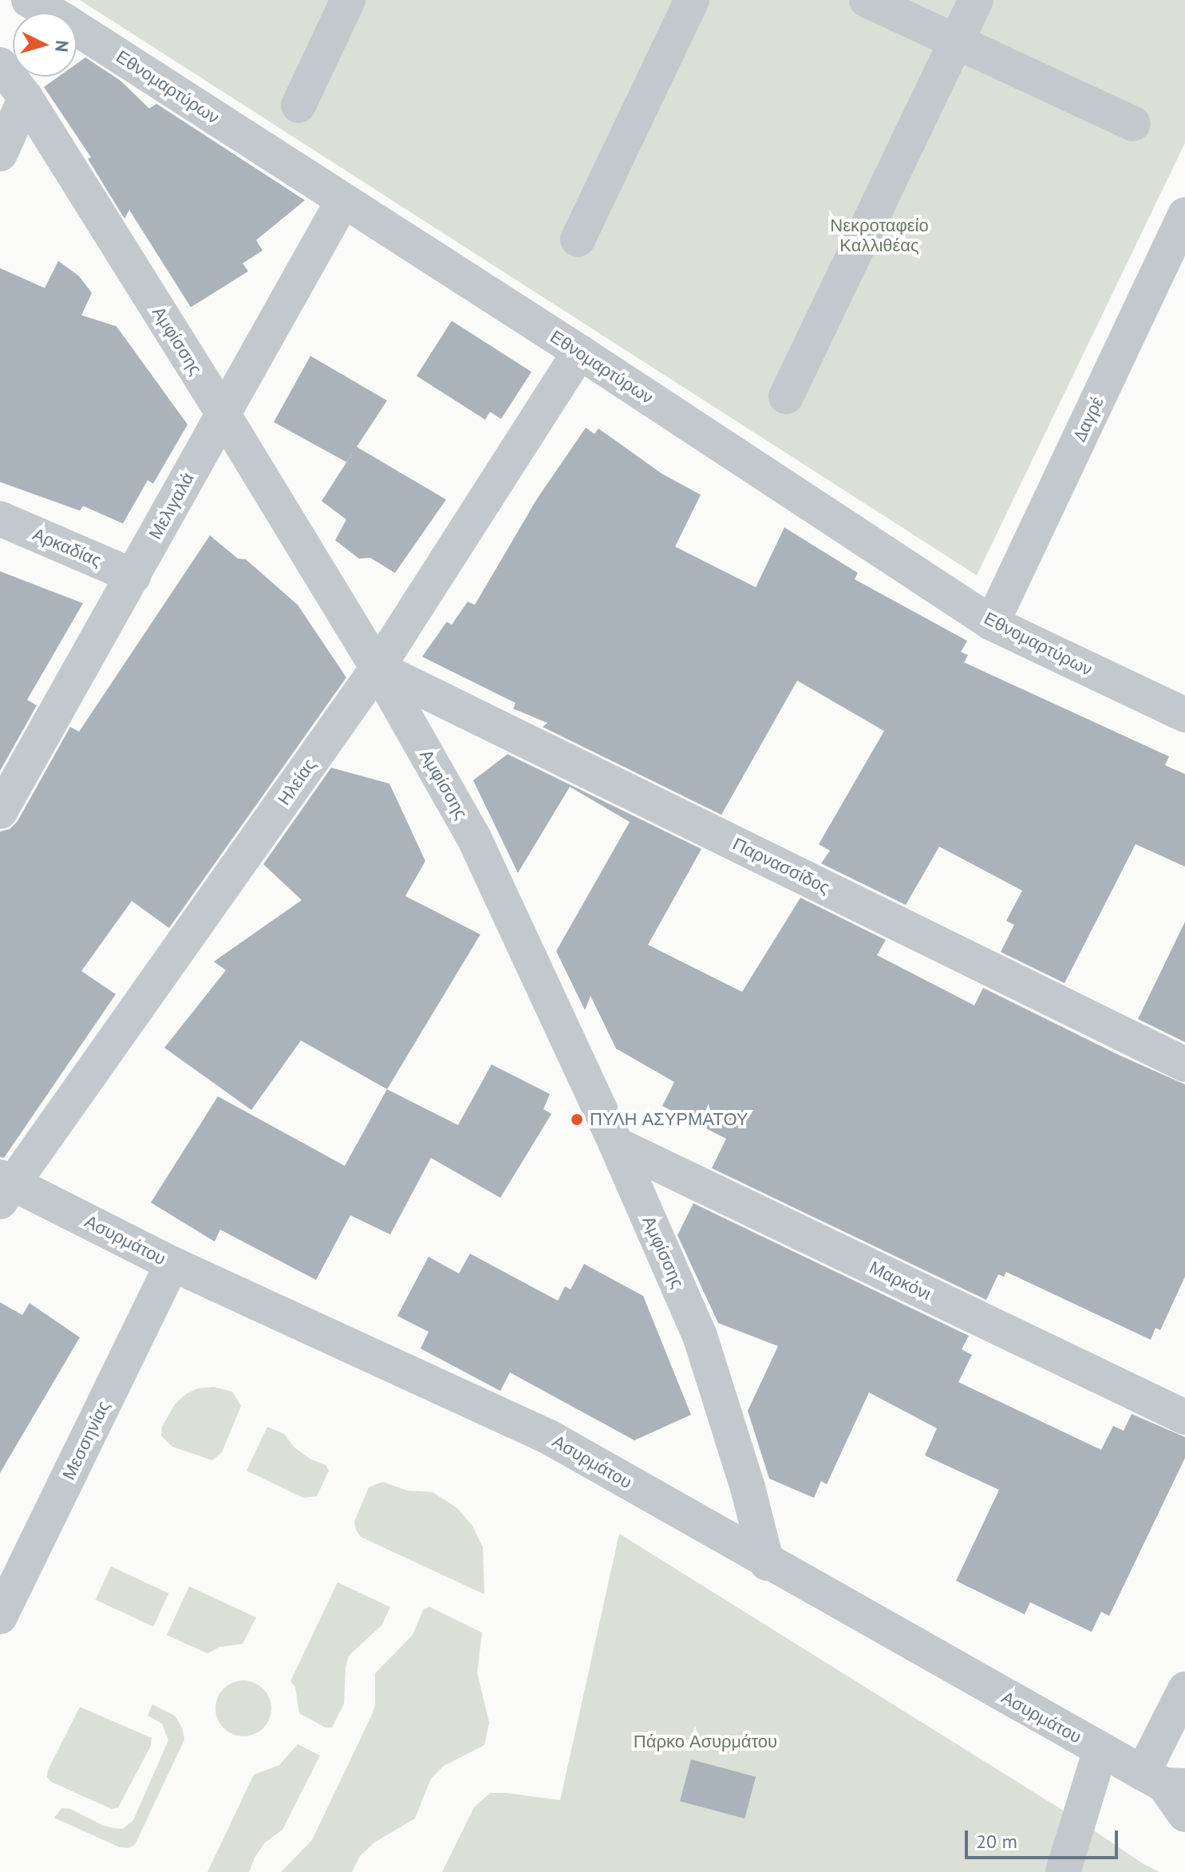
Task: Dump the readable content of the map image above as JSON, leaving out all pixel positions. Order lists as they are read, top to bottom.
{
  "streets": {
    "street": [
      "Εθνομαρτύρων",
      "Αμφίσσης",
      "Δαγρέ",
      "Μελιγαλά",
      "Αρκαδίας",
      "Ηλείας",
      "Παρνασσίδος",
      "Ασυρμάτου",
      "Μαρκόνι",
      "Μεσσηνίας"
    ]
  },
  "crossings": [
    ["Εθνομαρτύρων", "Δαγρέ"],
    ["Εθνομαρτύρων", "Μελιγαλά"],
    ["Εθνομαρτύρων", "Ηλείας"],
    ["Αμφίσσης", "Μελιγαλά"],
    ["Αμφίσσης", "Ηλείας"],
    ["Αμφίσσης", "Παρνασσίδος"],
    ["Αμφίσσης", "Ασυρμάτου"],
    ["Αμφίσσης", "Μαρκόνι"],
    ["Μελιγαλά", "Αρκαδίας"],
    ["Ηλείας", "Παρνασσίδος"],
    ["Ηλείας", "Ασυρμάτου"],
    ["Ασυρμάτου", "Μεσσηνίας"]
  ],
  "parks": ["Νεκροταφείο Καλλιθέας", "Πάρκο Ασυρμάτου"],
  "places": ["ΠΥΛΗ ΑΣΥΡΜΑΤΟΥ"],
  "scale_bar": "20 m",
  "north": "right"
}
